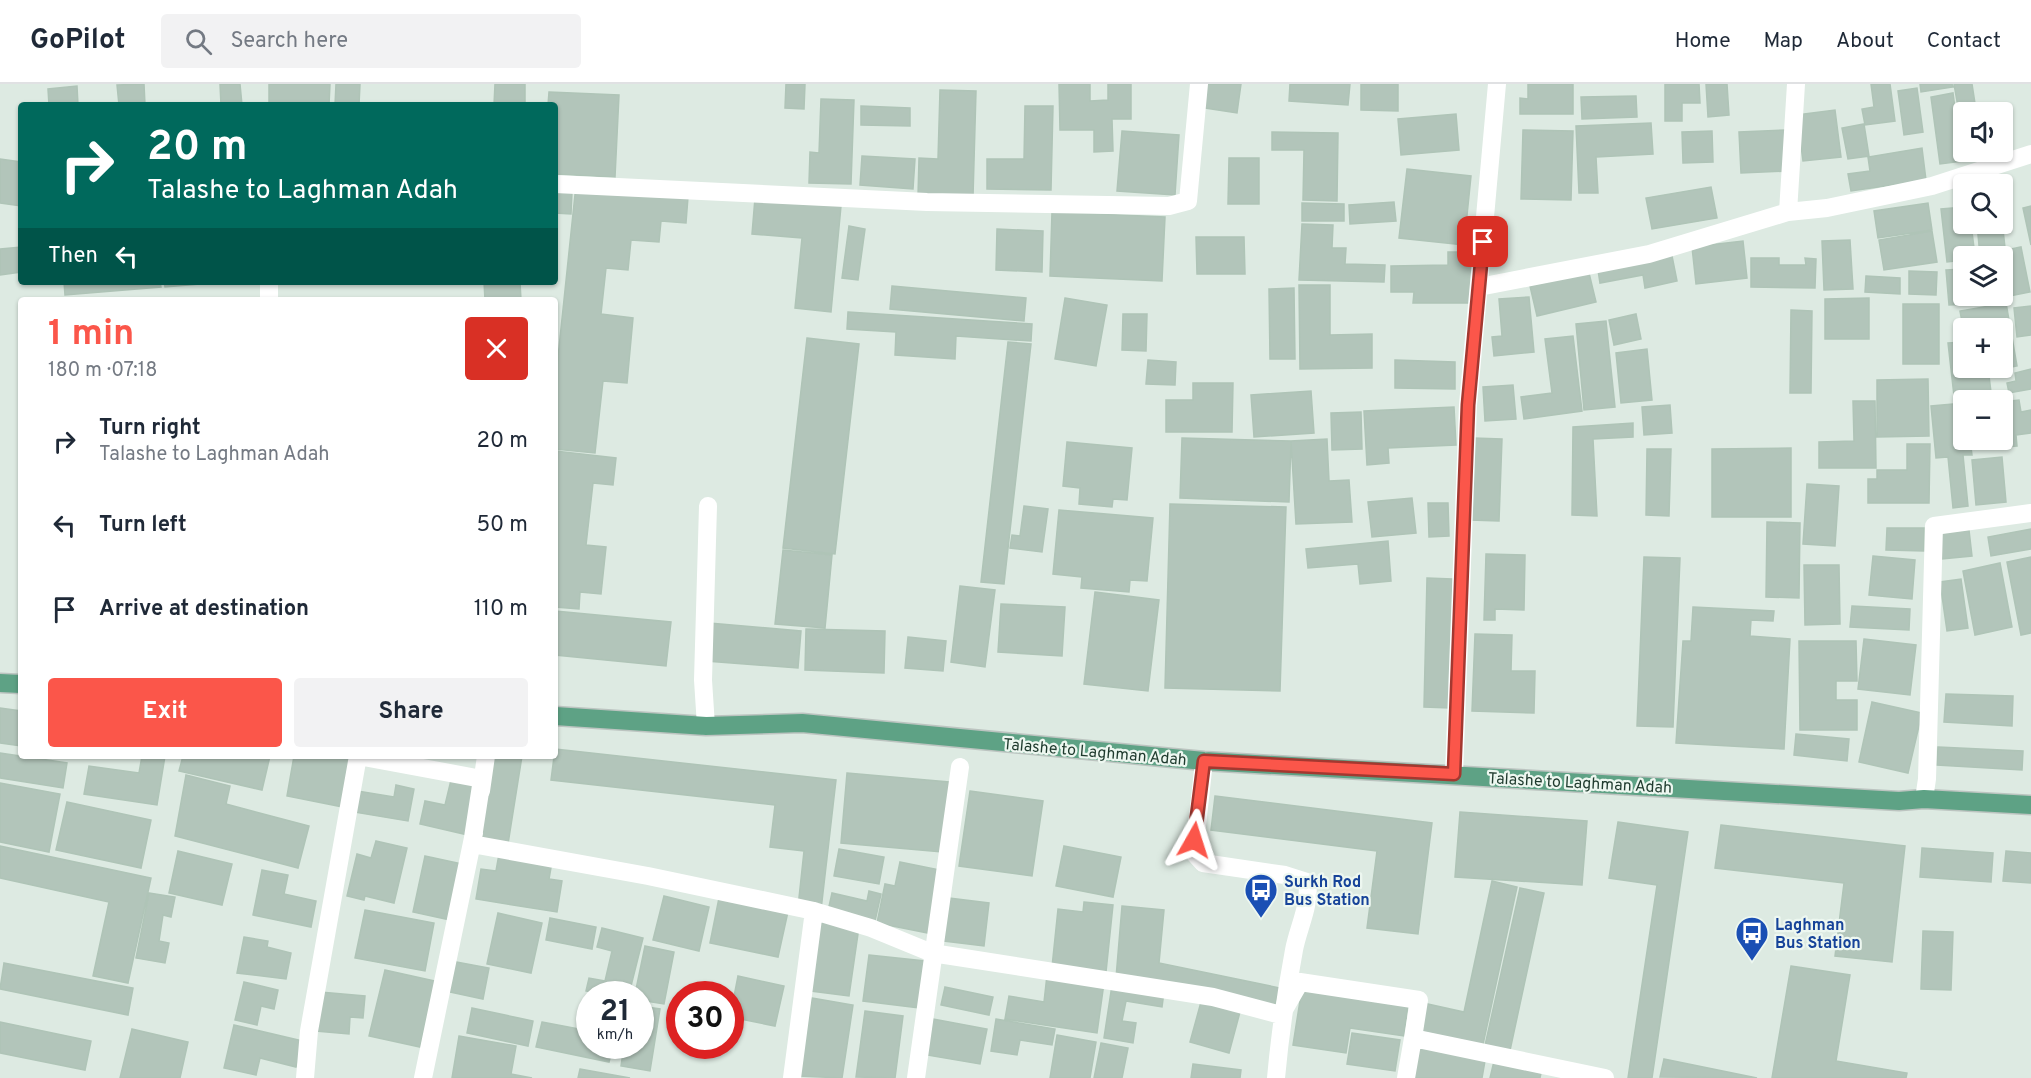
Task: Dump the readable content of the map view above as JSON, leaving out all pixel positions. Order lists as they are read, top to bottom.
{
  "streets": {
    "main road": ["Talashe to Laghman Adah"]
  },
  "places": {
    "bus stop": ["Surkh Rod Bus Station", "Laghman Bus Station"]
  },
  "page": {
    "header": "GoPilot",
    "search": "Search here",
    "nav": [
      "Home",
      "Map",
      "About",
      "Contact"
    ],
    "map_buttons": ["+", "−"],
    "turn": ["20 m", "Talashe to Laghman Adah"],
    "then": "Then",
    "heading": ["1 min", "180 m · 07:18"],
    "list": [
      {
        "name": "Turn right",
        "note": "Talashe to Laghman Adah",
        "value": "20 m"
      },
      {
        "name": "Turn left",
        "value": "50 m"
      },
      {
        "name": "Arrive at destination",
        "value": "110 m"
      }
    ],
    "buttons": ["Exit", "Share"],
    "speed": "21 km/h",
    "limit": "30"
  }
}
